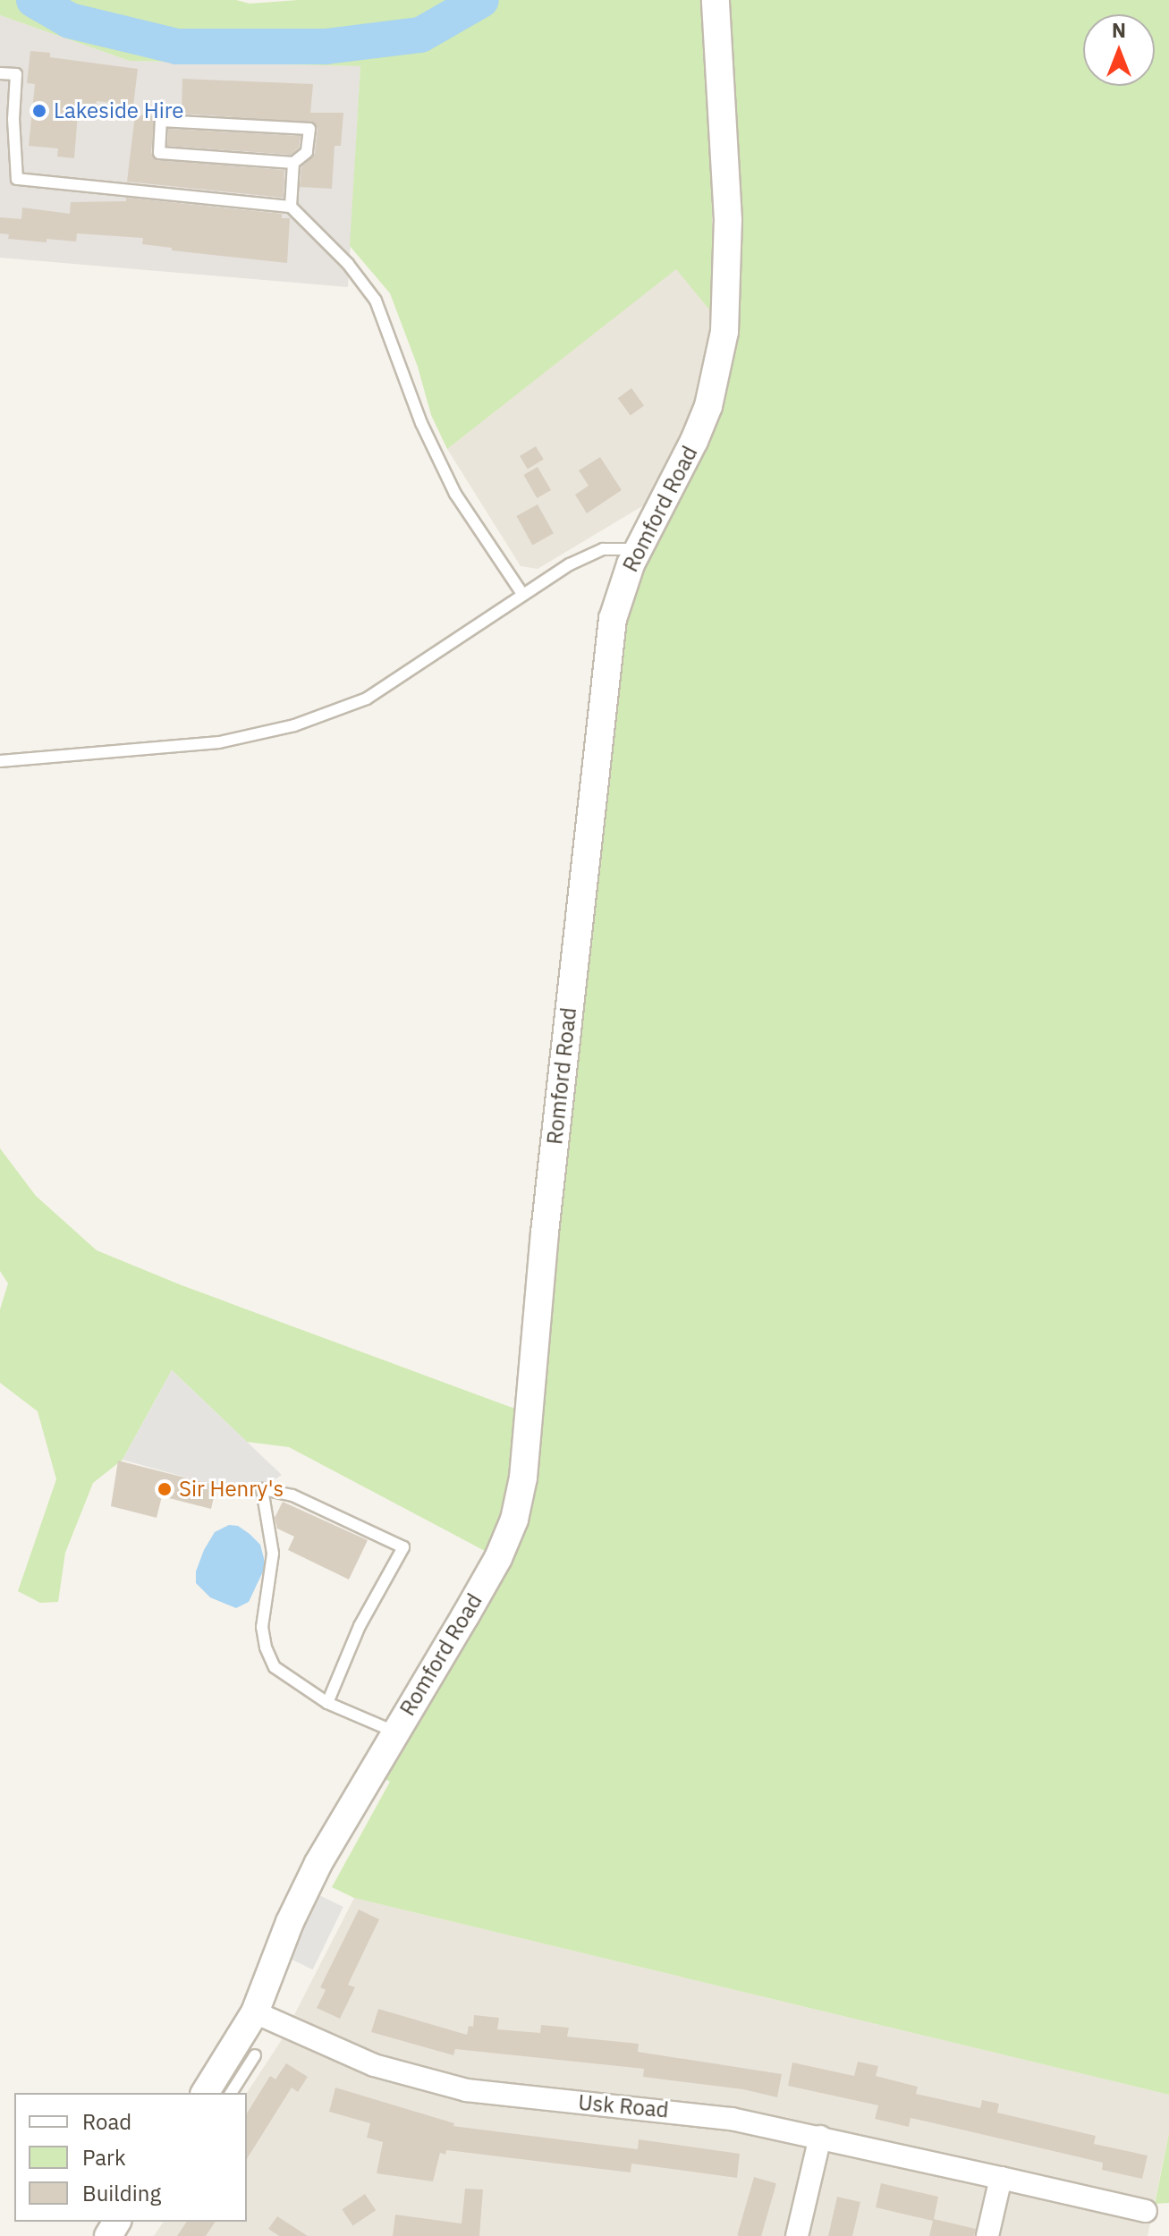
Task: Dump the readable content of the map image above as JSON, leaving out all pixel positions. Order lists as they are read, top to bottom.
{
  "streets": {
    "street": ["Romford Road", "Usk Road"]
  },
  "crossings": [
    ["Romford Road", "Usk Road"]
  ],
  "places": ["Lakeside Hire", "Sir Henry's"],
  "legend": ["Road", "Park", "Building"],
  "north": "top"
}
